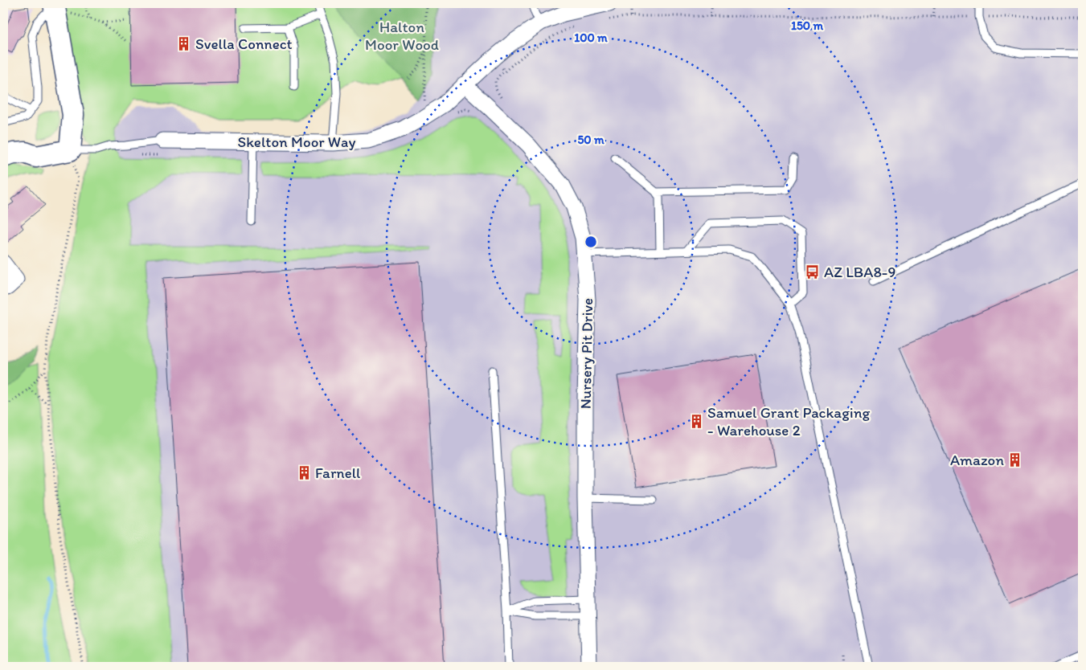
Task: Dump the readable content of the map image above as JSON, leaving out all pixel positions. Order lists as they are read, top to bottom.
{
  "streets": {
    "street": ["Skelton Moor Way", "Nursery Pit Drive"]
  },
  "crossings": [
    ["Skelton Moor Way", "Nursery Pit Drive"]
  ],
  "parks": ["Halton Moor Wood"],
  "places": {
    "building": [
      "Svella Connect",
      "Samuel Grant Packaging - Warehouse 2",
      "Amazon",
      "Farnell"
    ],
    "bus stop": ["AZ LBA8-9"]
  },
  "rings": ["150 m", "100 m", "50 m"]
}
